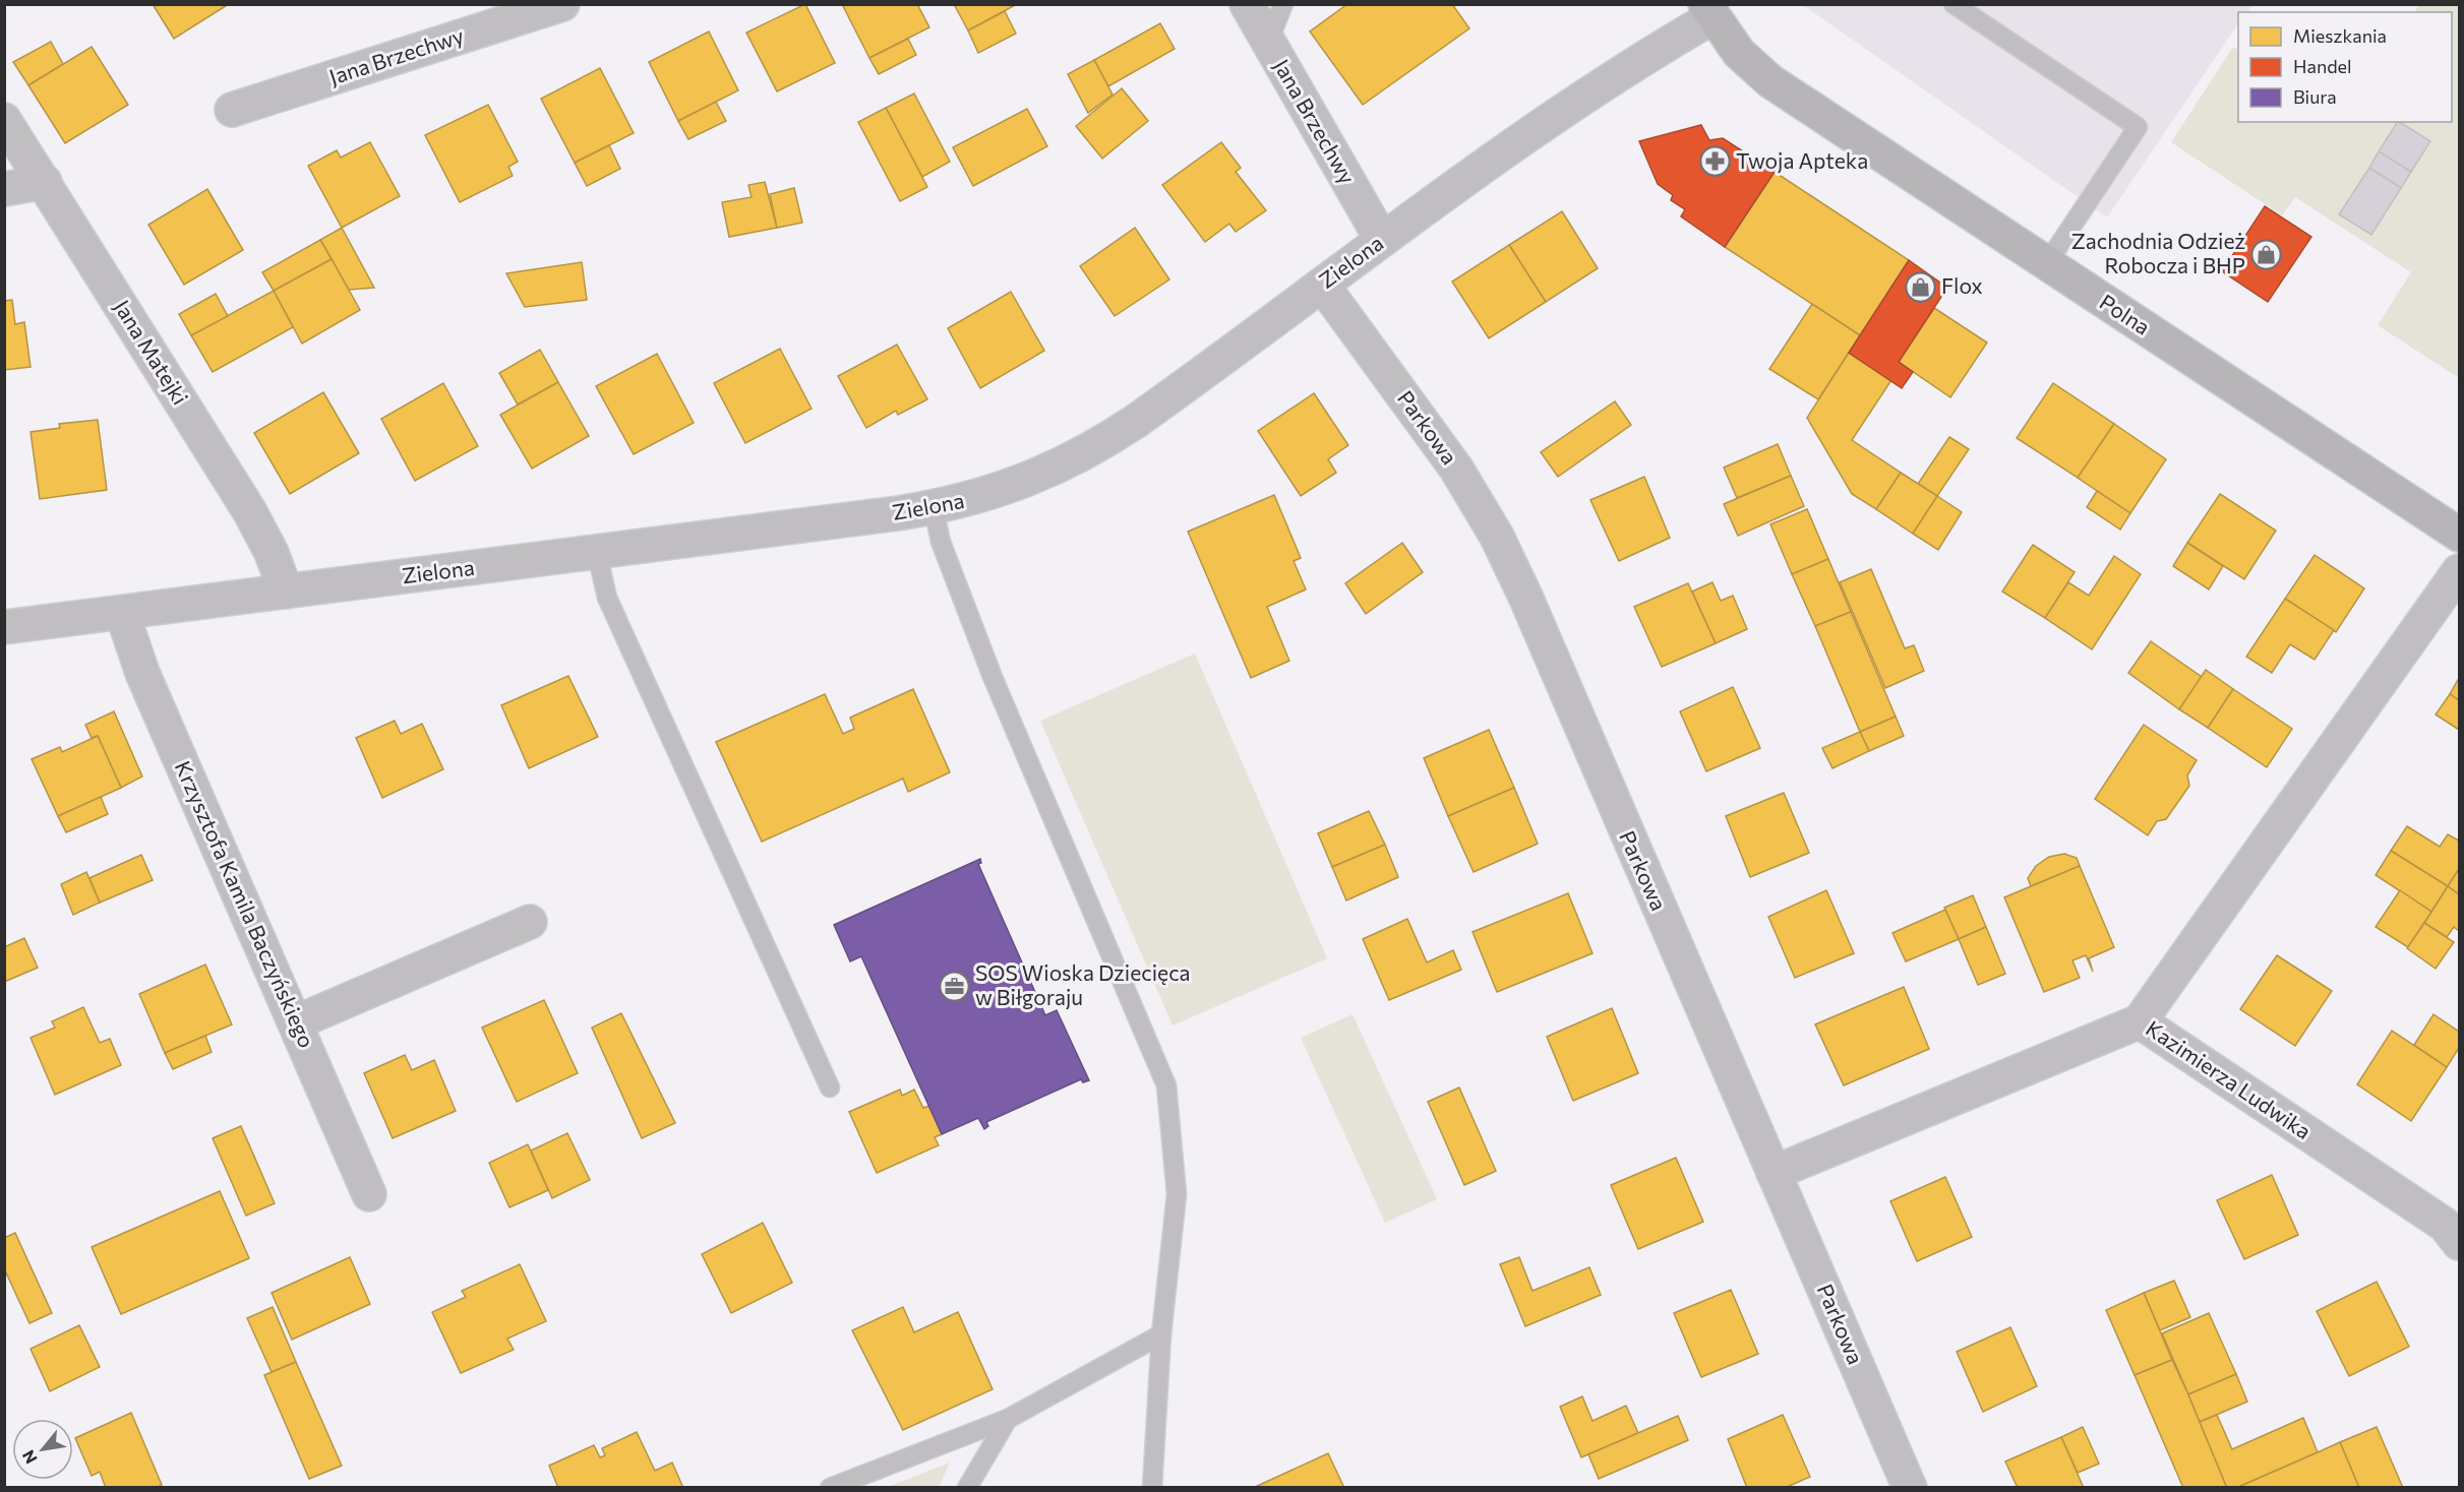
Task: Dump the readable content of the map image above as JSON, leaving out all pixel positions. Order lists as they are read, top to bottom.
{
  "streets": {
    "street": [
      "Jana Brzechwy",
      "Zielona",
      "Polna",
      "Jana Matejki",
      "Parkowa",
      "Krzysztofa Kamila Baczyńskiego",
      "Kazimierza Ludwika"
    ]
  },
  "crossings": [
    ["Jana Brzechwy", "Zielona"],
    ["Zielona", "Polna"],
    ["Zielona", "Jana Matejki"],
    ["Zielona", "Parkowa"],
    ["Zielona", "Krzysztofa Kamila Baczyńskiego"],
    ["Parkowa", "Kazimierza Ludwika"]
  ],
  "places": {
    "pharmacy": ["Twoja Apteka"],
    "shop": ["Zachodnia Odzież Robocza i BHP", "Flox"],
    "office": ["SOS Wioska Dziecięca w Biłgoraju"]
  },
  "legend": ["Mieszkania", "Handel", "Biura"],
  "north": "bottom left"
}
